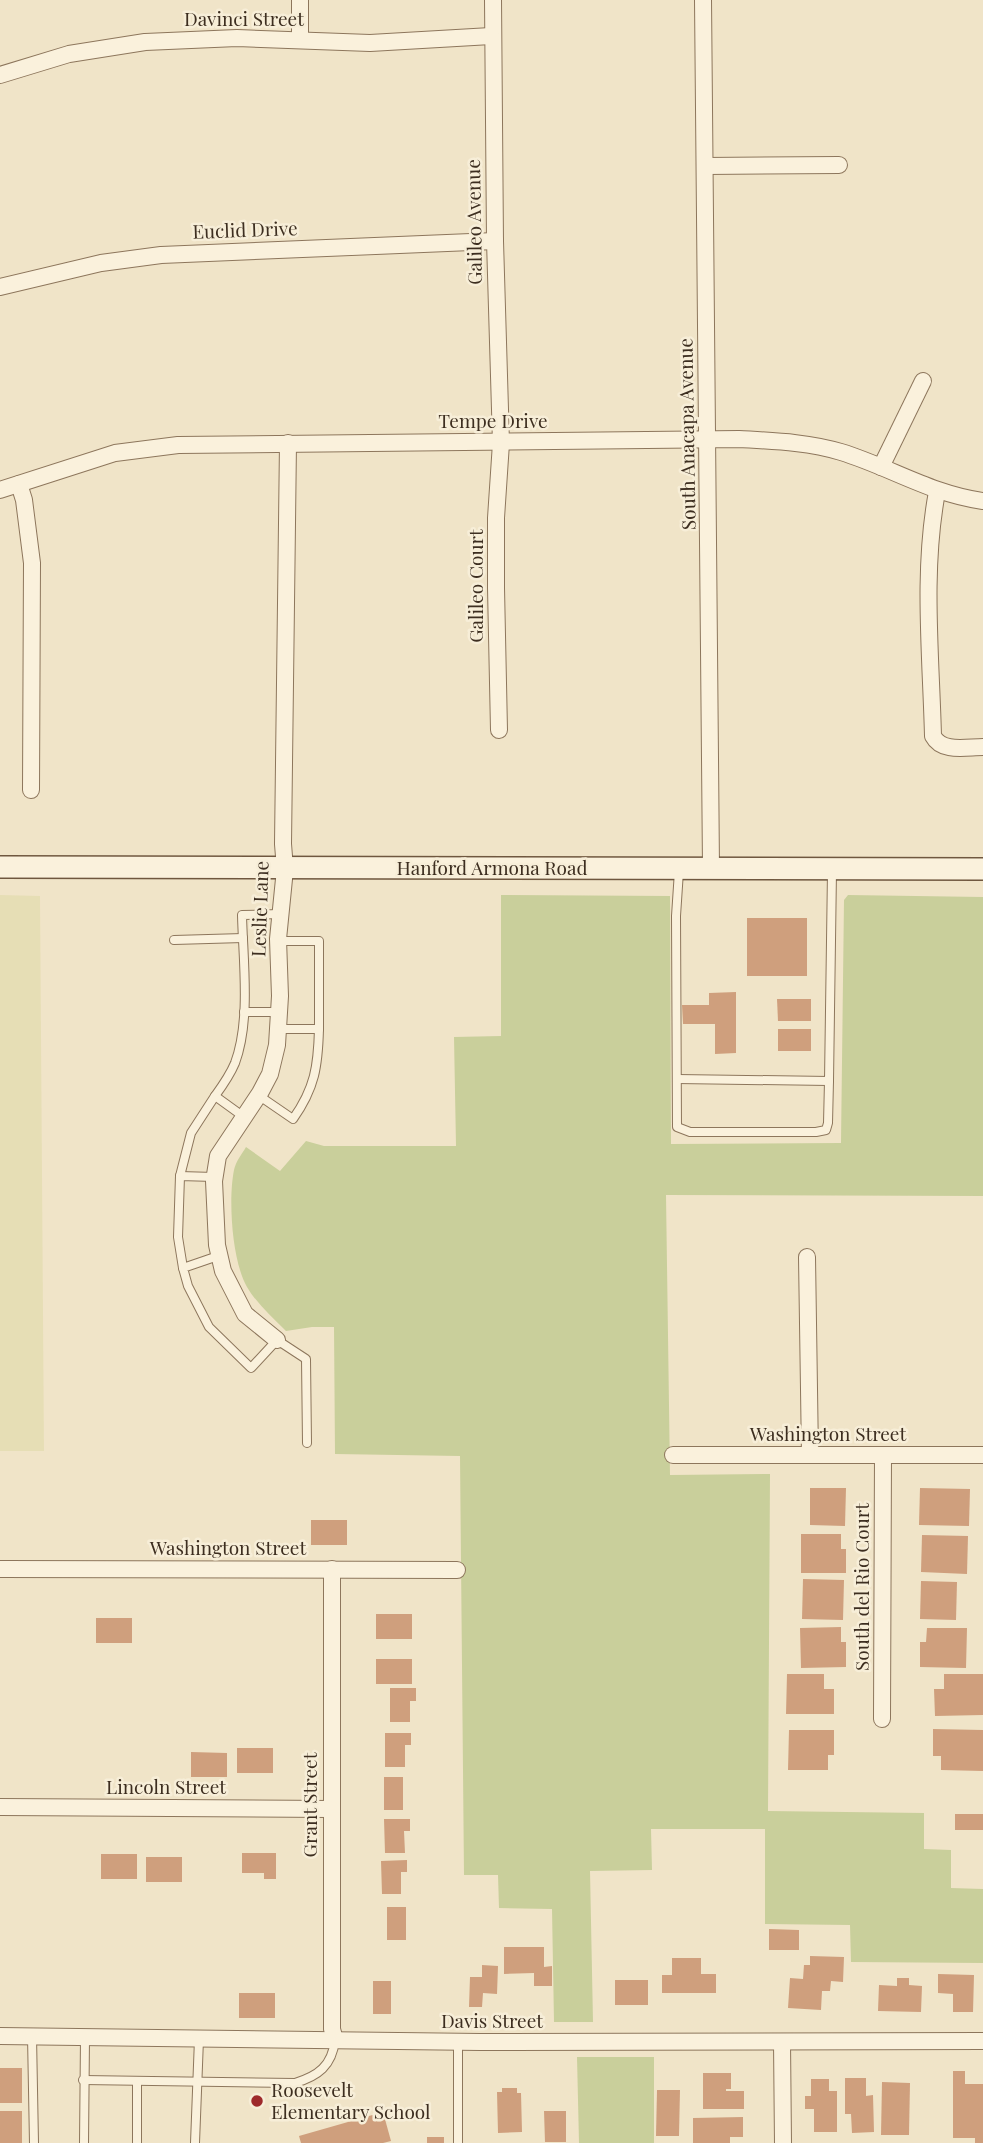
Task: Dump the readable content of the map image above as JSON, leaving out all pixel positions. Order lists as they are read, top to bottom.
{
  "streets": {
    "main road": ["Hanford Armona Road"],
    "street": [
      "Davinci Street",
      "Galileo Avenue",
      "Euclid Drive",
      "Tempe Drive",
      "South Anacapa Avenue",
      "Galileo Court",
      "Leslie Lane",
      "Washington Street",
      "South del Rio Court",
      "Lincoln Street",
      "Grant Street",
      "Davis Street"
    ]
  },
  "crossings": [
    ["Davinci Street", "Galileo Avenue"],
    ["Galileo Avenue", "Euclid Drive"],
    ["Galileo Avenue", "Tempe Drive"],
    ["Galileo Avenue", "Galileo Court"],
    ["Tempe Drive", "South Anacapa Avenue"],
    ["Tempe Drive", "Galileo Court"],
    ["Tempe Drive", "Leslie Lane"],
    ["South Anacapa Avenue", "Hanford Armona Road"],
    ["Hanford Armona Road", "Leslie Lane"],
    ["Washington Street", "South del Rio Court"],
    ["Washington Street", "Grant Street"],
    ["Lincoln Street", "Grant Street"],
    ["Grant Street", "Davis Street"]
  ],
  "places": ["Roosevelt Elementary School"]
}
